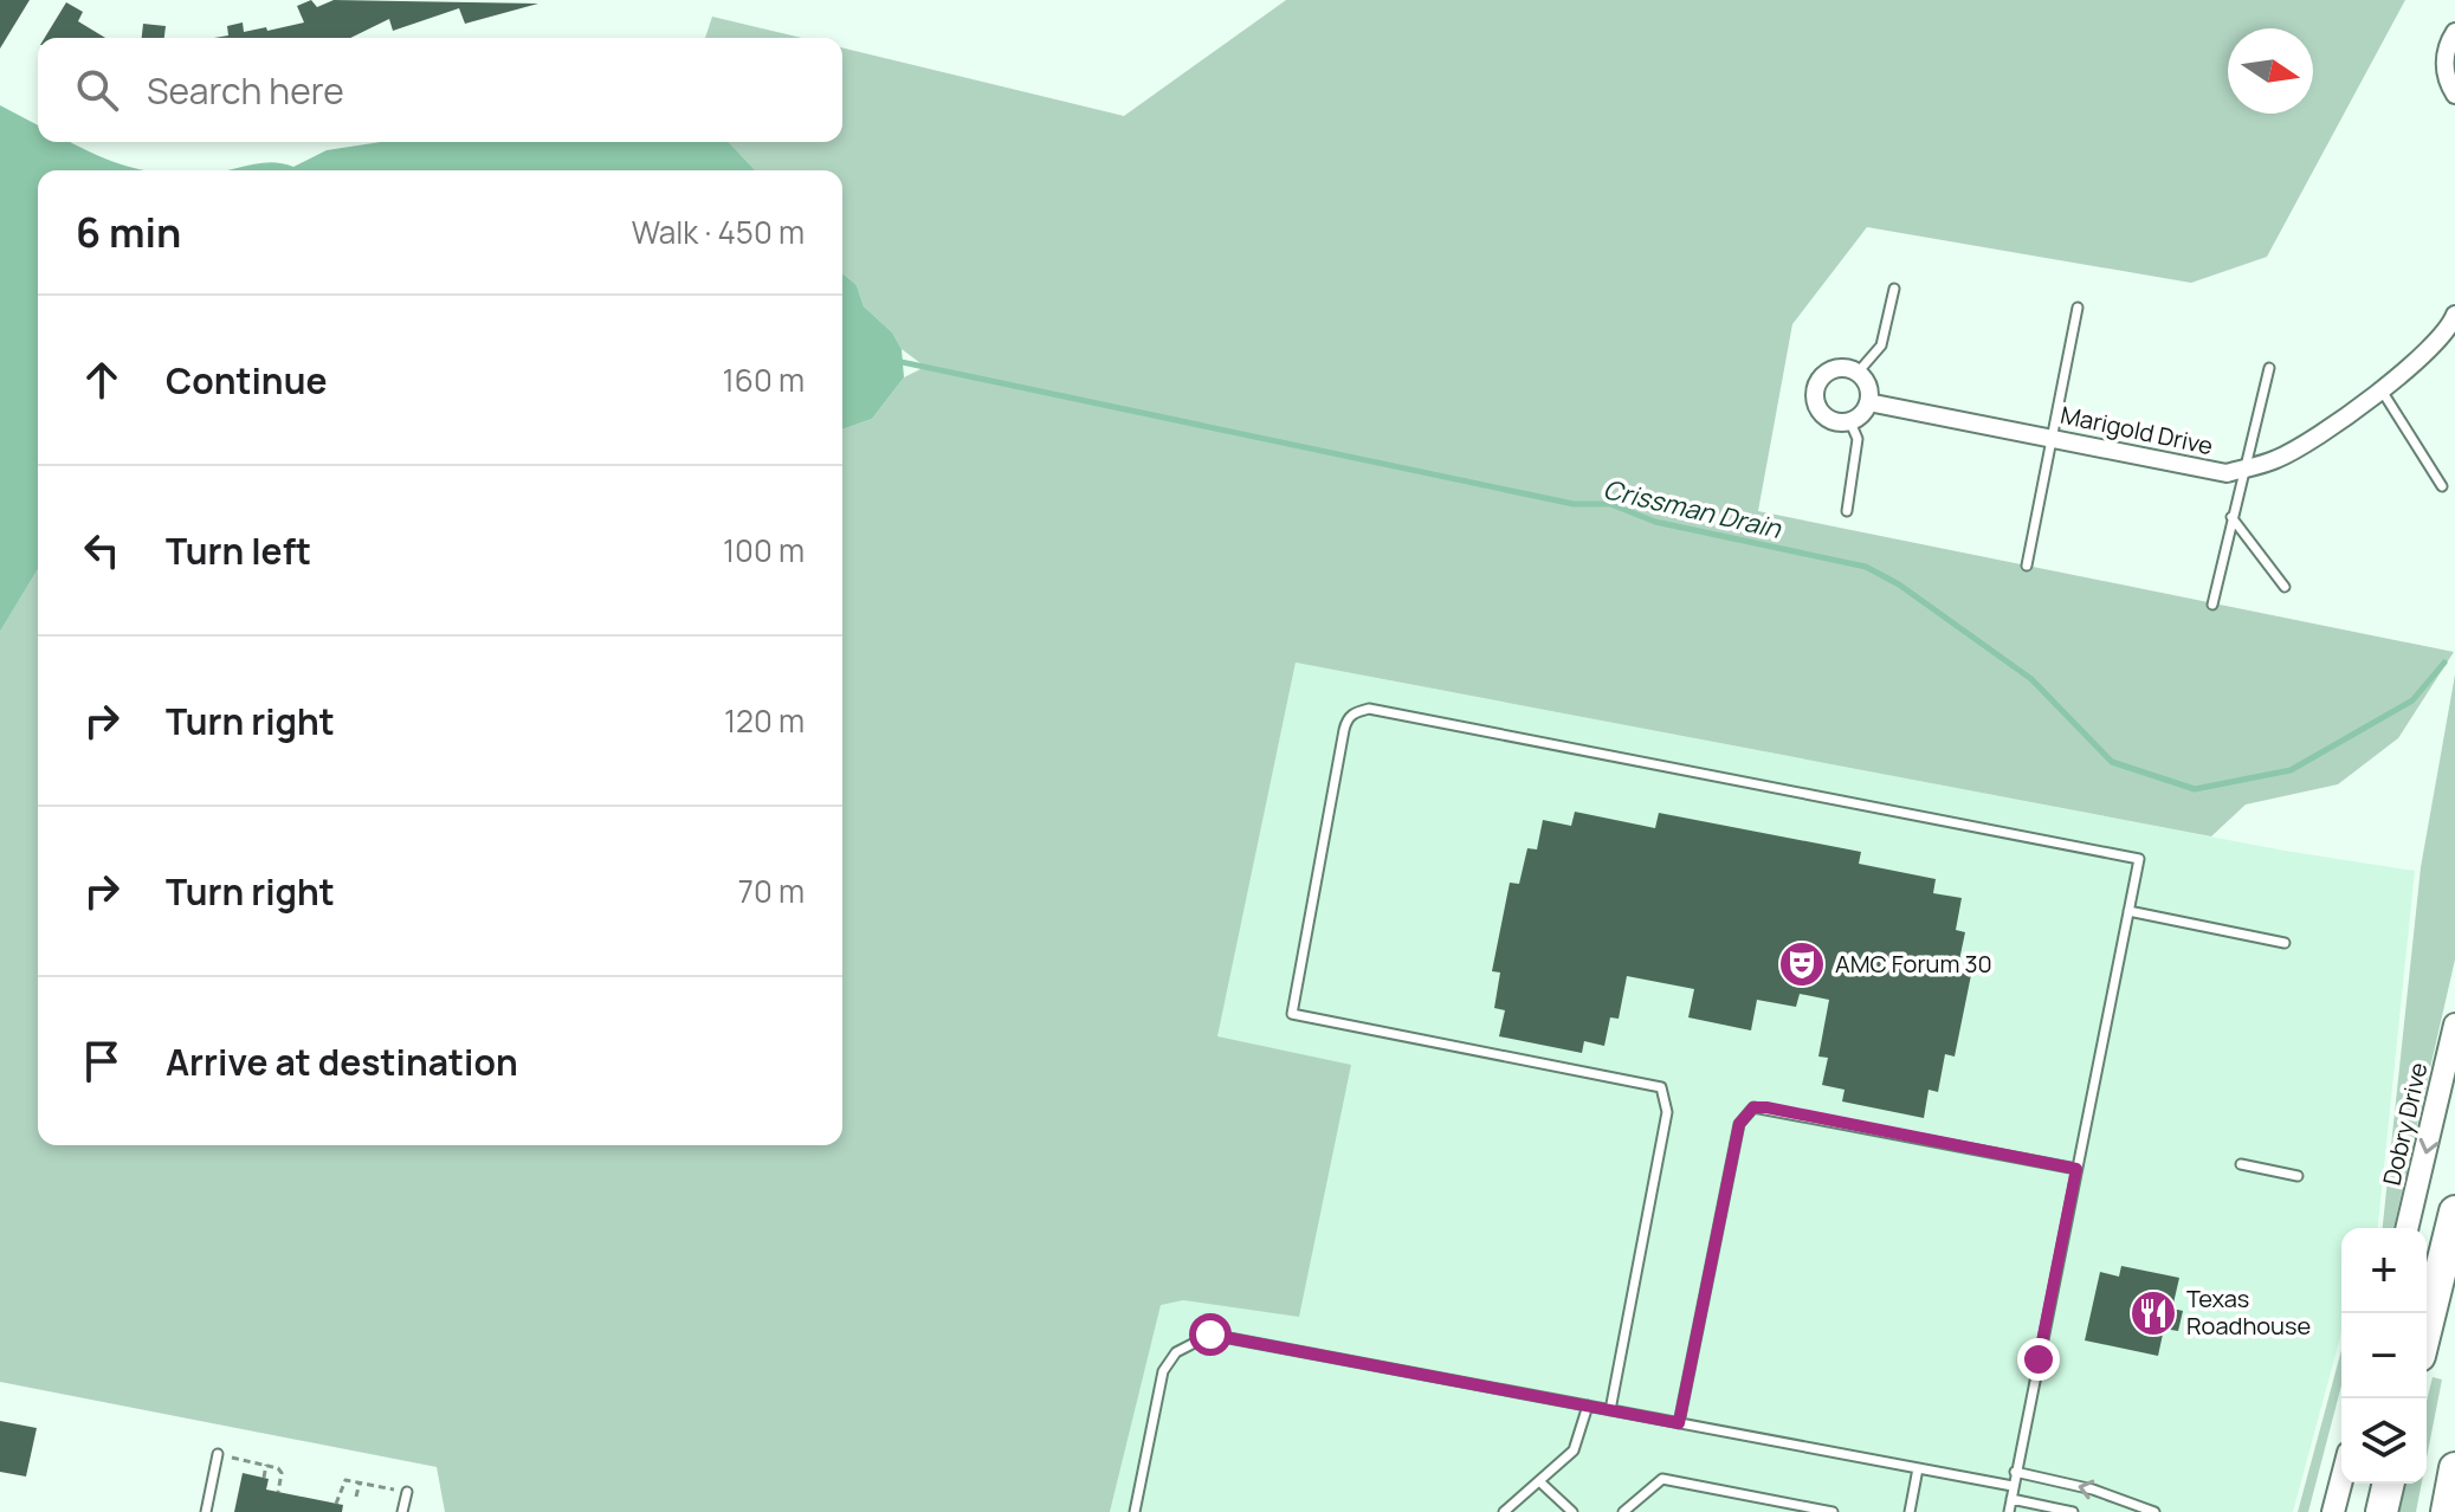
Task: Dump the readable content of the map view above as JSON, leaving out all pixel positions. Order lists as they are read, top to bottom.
{
  "streets": {
    "street": ["Marigold Drive", "Dobry Drive"]
  },
  "one_way": ["Dobry Drive"],
  "water": ["Crissman Drain"],
  "places": {
    "theatre": ["AMC Forum 30"],
    "restaurant": ["Texas Roadhouse"]
  },
  "north": "right",
  "page": {
    "search": "Search here",
    "heading": ["6 min", "Walk · 450 m"],
    "list": [
      ["Continue", "160 m"],
      ["Turn left", "100 m"],
      ["Turn right", "120 m"],
      ["Turn right", "70 m"],
      "Arrive at destination"
    ],
    "map_buttons": ["+", "−"]
  }
}
